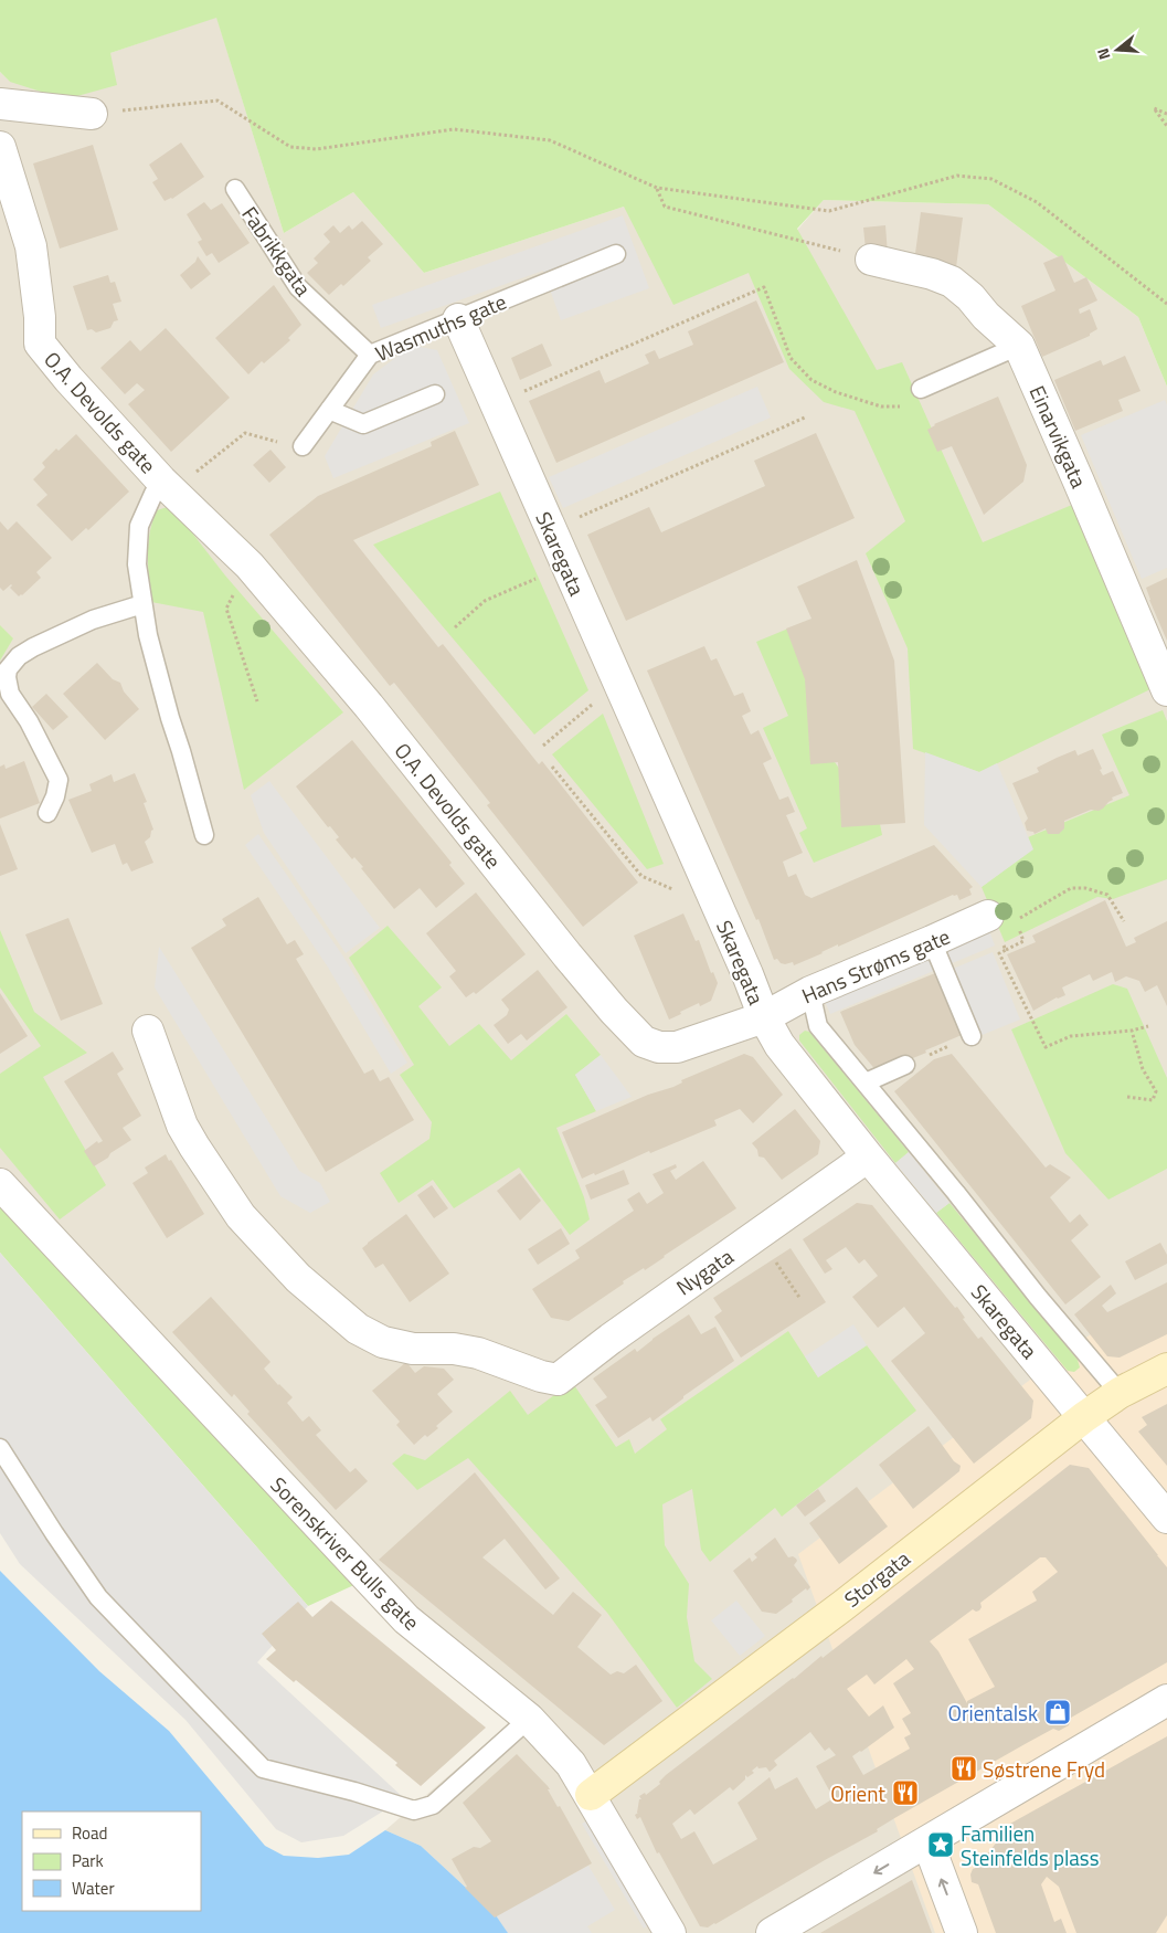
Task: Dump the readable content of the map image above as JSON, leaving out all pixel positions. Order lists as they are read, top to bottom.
{
  "streets": {
    "street": [
      "O.A. Devolds gate",
      "Einarvikgata",
      "Skaregata",
      "Hans Strøms gate",
      "Nygata",
      "Sorenskriver Bulls gate",
      "Storgata"
    ],
    "lane": ["Fabrikkgata", "Wasmuths gate"]
  },
  "crossings": [
    ["Fabrikkgata", "Wasmuths gate"],
    ["Wasmuths gate", "Skaregata"],
    ["O.A. Devolds gate", "Skaregata"],
    ["O.A. Devolds gate", "Hans Strøms gate"],
    ["Skaregata", "Hans Strøms gate"],
    ["Skaregata", "Nygata"],
    ["Skaregata", "Storgata"],
    ["Sorenskriver Bulls gate", "Storgata"]
  ],
  "places": {
    "shop": ["Orientalsk"],
    "restaurant": ["Søstrene Fryd", "Orient"],
    "place": ["Familien Steinfelds plass"]
  },
  "legend": ["Road", "Park", "Water"],
  "north": "left"
}
